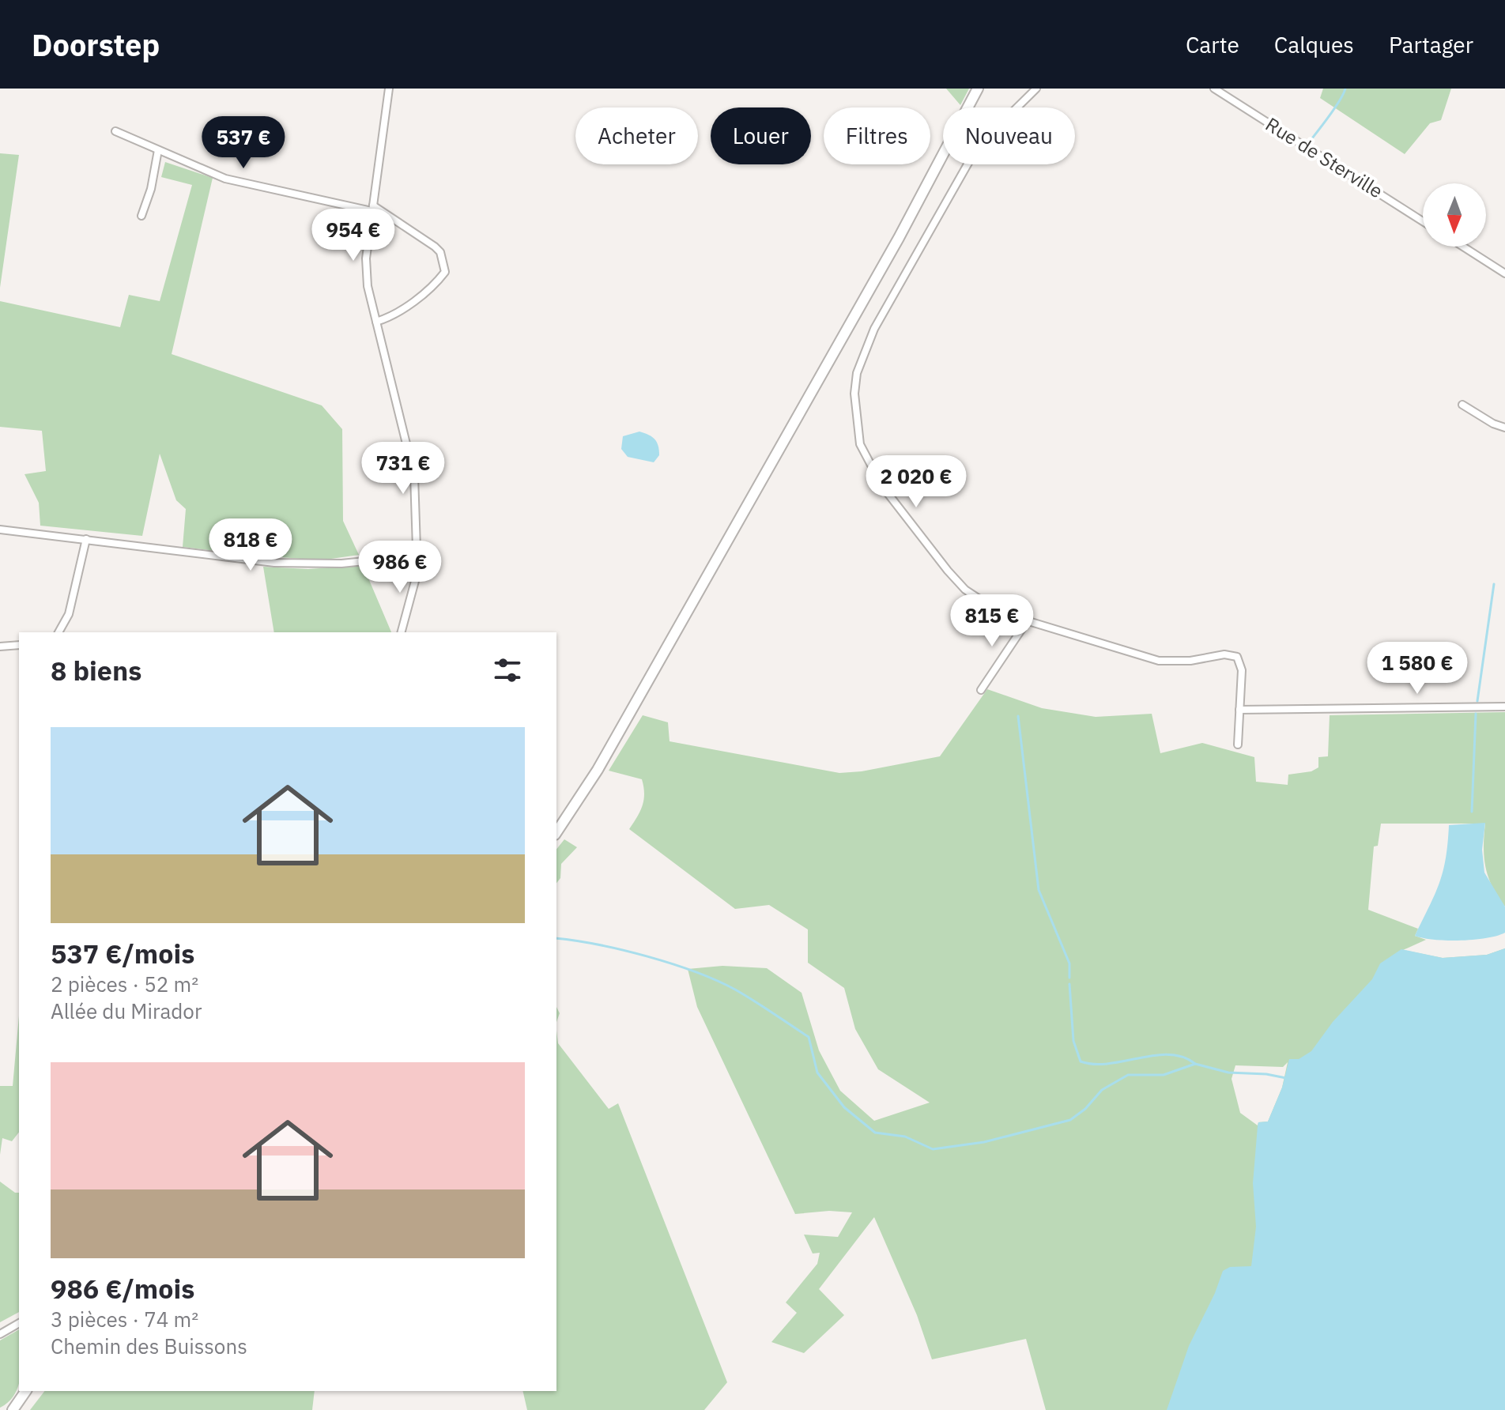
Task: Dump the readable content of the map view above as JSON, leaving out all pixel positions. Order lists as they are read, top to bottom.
{
  "streets": {
    "street": ["Rue de Sterville"]
  },
  "north": "bottom",
  "page": {
    "header": "Doorstep",
    "nav": ["Carte", "Calques", "Partager"],
    "chip": [
      "Acheter",
      "Louer",
      "Filtres",
      "Nouveau"
    ],
    "price": [
      "537 €",
      "954 €",
      "731 €",
      "2 020 €",
      "818 €",
      "986 €",
      "815 €",
      "1 580 €"
    ],
    "heading": "8 biens",
    "list": [
      {
        "name": "537 €/mois",
        "note": "2 pièces · 52 m² · Allée du Mirador"
      },
      {
        "name": "986 €/mois",
        "note": "3 pièces · 74 m² · Chemin des Buissons"
      }
    ]
  }
}
